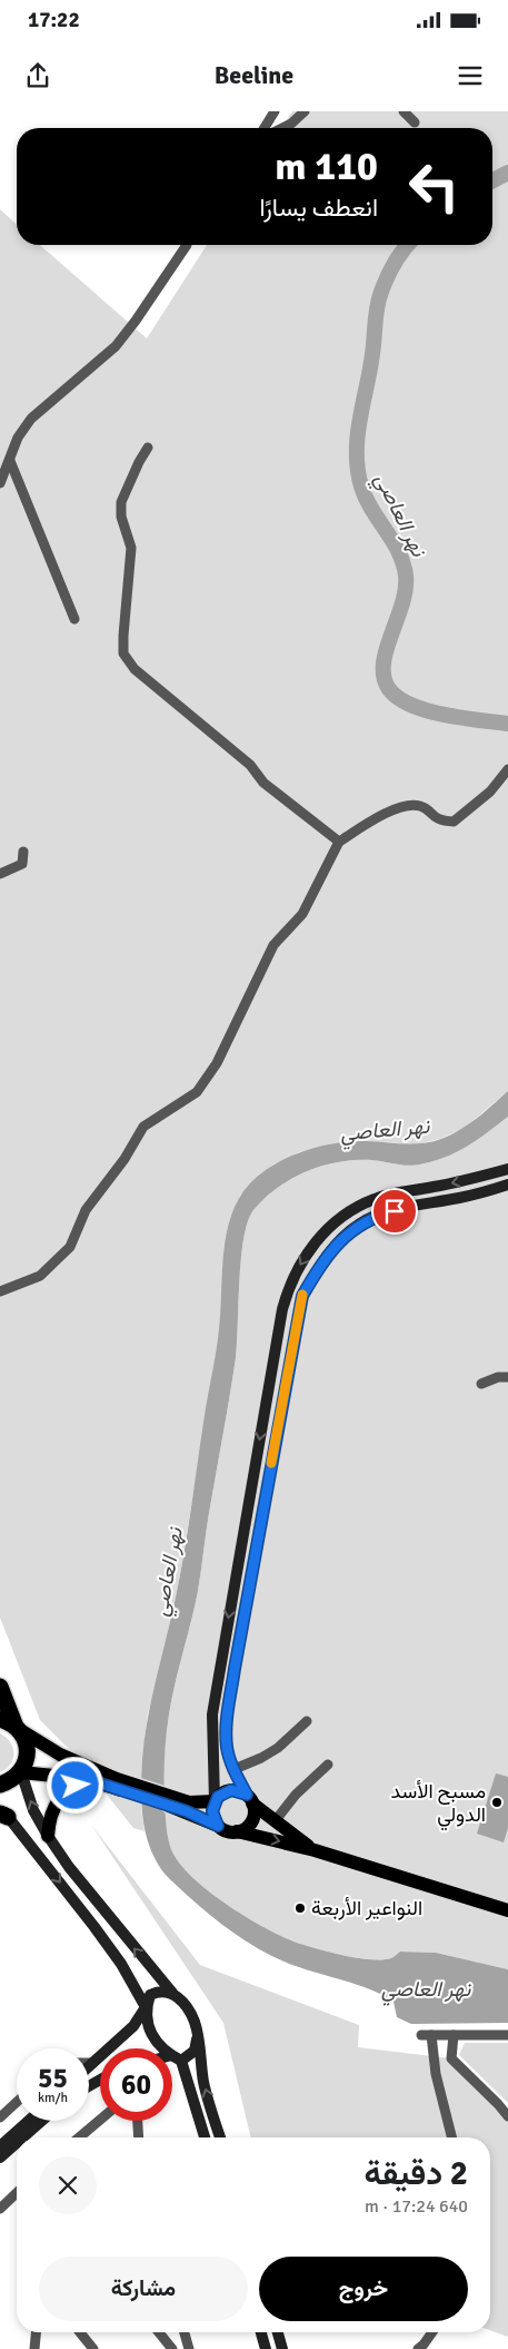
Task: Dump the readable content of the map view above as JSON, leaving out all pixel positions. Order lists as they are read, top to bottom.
{
  "water": ["نهر العاصي"],
  "places": ["مسبح الأسد الدولي", "النواعير الأربعة"],
  "page": {
    "status": "17:22",
    "header": "Beeline",
    "turn": ["110 m", "انعطف يسارًا"],
    "speed": "55 km/h",
    "limit": "60",
    "heading": ["2 دقيقة", "640 m · 17:24"],
    "buttons": ["خروج", "مشاركة"]
  }
}
